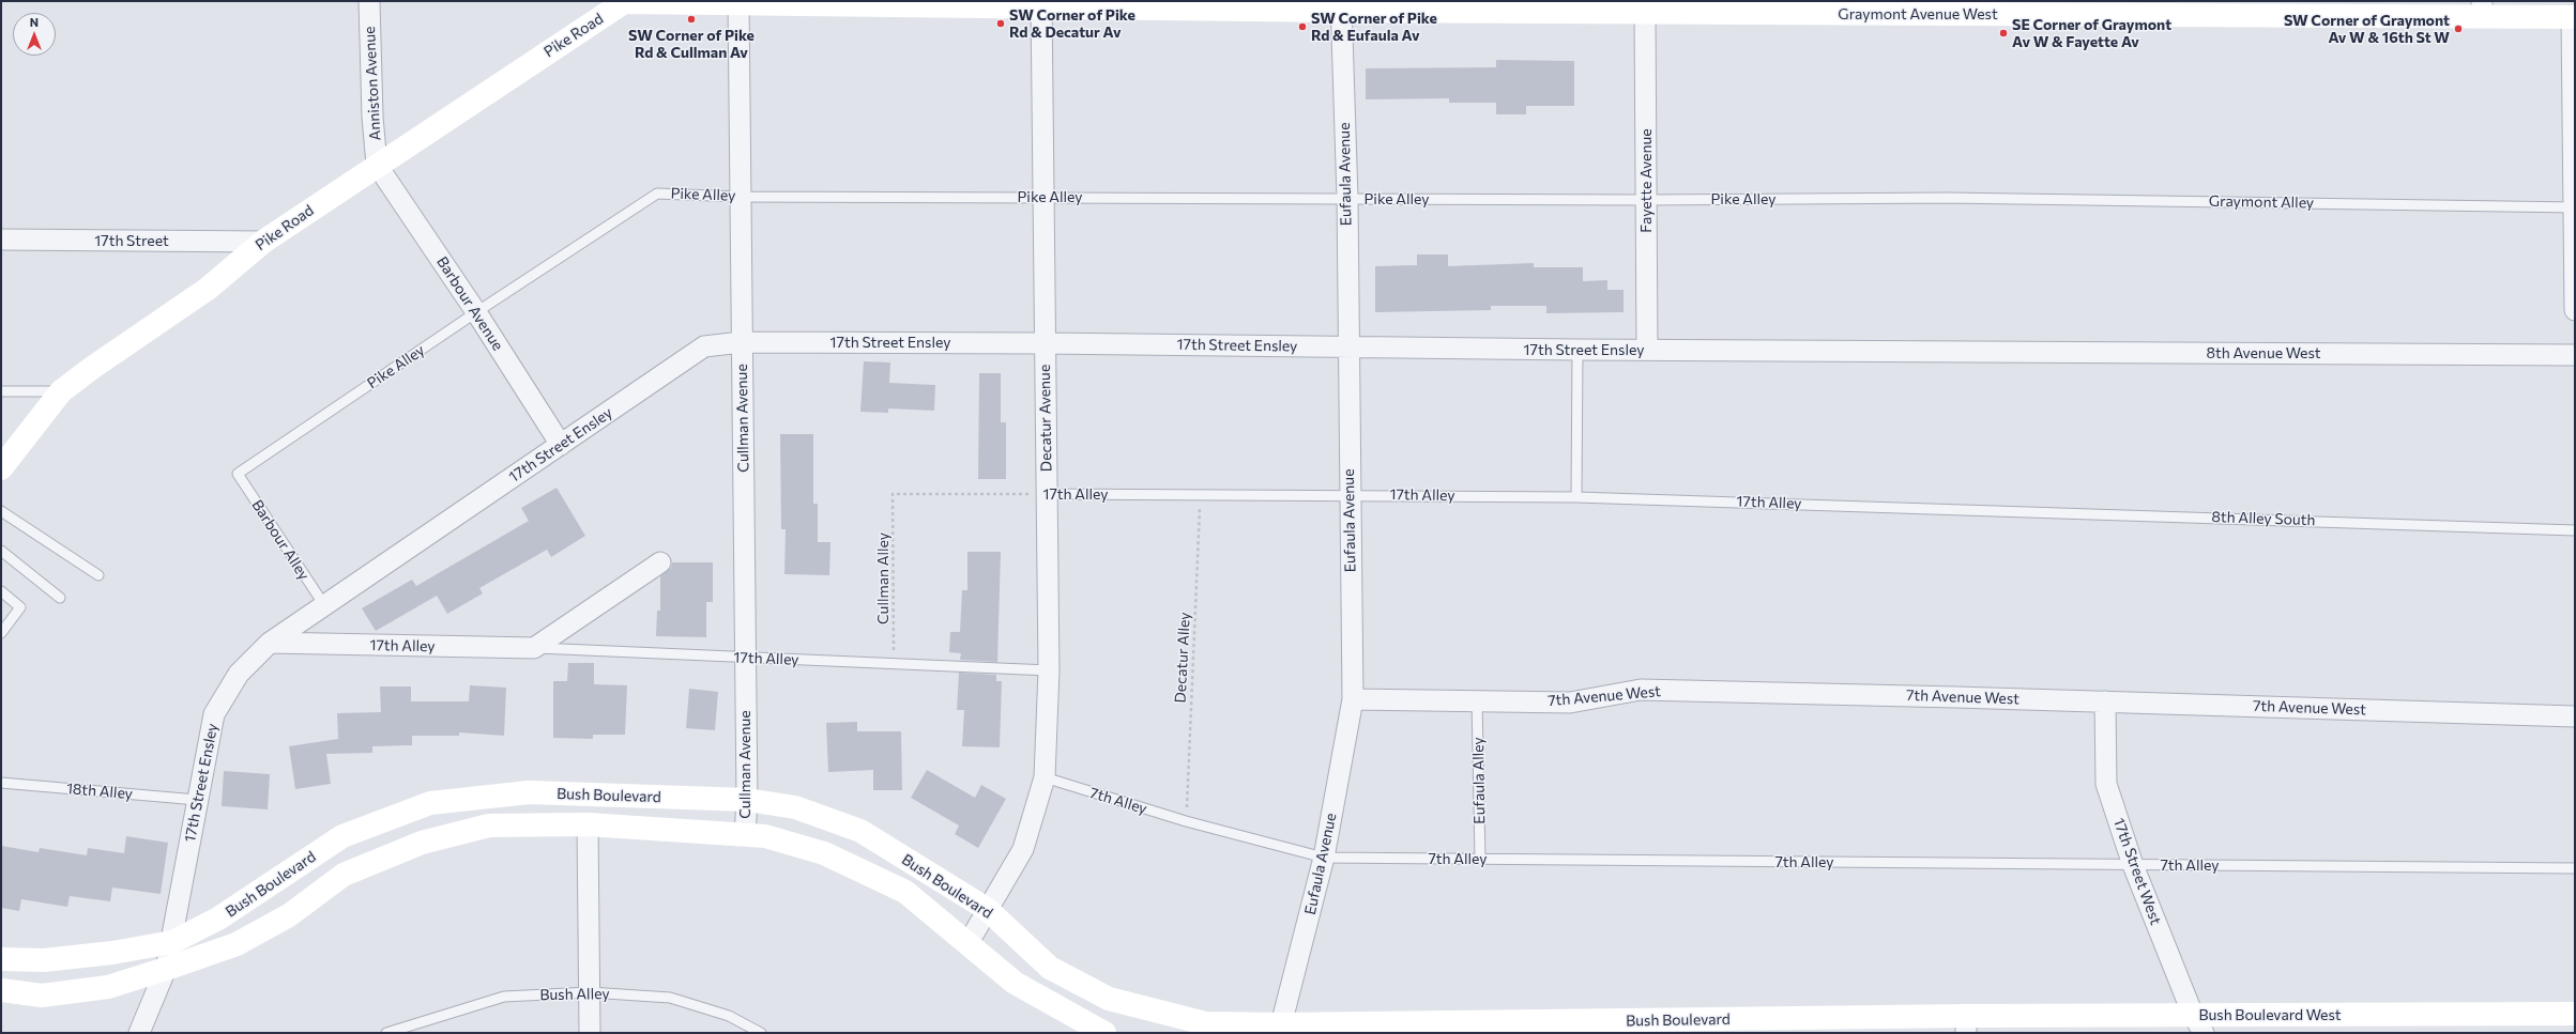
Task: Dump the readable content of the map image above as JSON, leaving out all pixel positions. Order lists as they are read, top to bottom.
{
  "streets": {
    "main road": [
      "Graymont Avenue West",
      "Pike Road",
      "Bush Boulevard",
      "Bush Boulevard West"
    ],
    "street": [
      "Anniston Avenue",
      "Eufaula Avenue",
      "Fayette Avenue",
      "17th Street",
      "Barbour Avenue",
      "17th Street Ensley",
      "8th Avenue West",
      "Cullman Avenue",
      "Decatur Avenue",
      "17th Alley",
      "7th Avenue West",
      "17th Street West"
    ],
    "lane": [
      "Pike Alley",
      "Graymont Alley",
      "8th Alley South",
      "Barbour Alley",
      "Eufaula Alley",
      "18th Alley",
      "7th Alley",
      "Bush Alley"
    ],
    "path": ["Cullman Alley", "Decatur Alley"]
  },
  "crossings": [
    ["Graymont Avenue West", "Pike Road"],
    ["Graymont Avenue West", "Fayette Avenue"],
    ["Pike Road", "Anniston Avenue"],
    ["Pike Road", "Eufaula Avenue"],
    ["Pike Road", "Fayette Avenue"],
    ["Pike Road", "17th Street"],
    ["Pike Road", "Barbour Avenue"],
    ["Pike Road", "Cullman Avenue"],
    ["Pike Road", "Decatur Avenue"],
    ["Anniston Avenue", "Barbour Avenue"],
    ["Eufaula Avenue", "Pike Alley"],
    ["Eufaula Avenue", "17th Street Ensley"],
    ["Eufaula Avenue", "17th Alley"],
    ["Eufaula Avenue", "7th Avenue West"],
    ["Eufaula Avenue", "Bush Boulevard"],
    ["Eufaula Avenue", "7th Alley"],
    ["Fayette Avenue", "Pike Alley"],
    ["Fayette Avenue", "17th Street Ensley"],
    ["Pike Alley", "Graymont Alley"],
    ["Pike Alley", "Barbour Avenue"],
    ["Pike Alley", "Cullman Avenue"],
    ["Pike Alley", "Decatur Avenue"],
    ["Pike Alley", "Barbour Alley"],
    ["Barbour Avenue", "17th Street Ensley"],
    ["17th Street Ensley", "8th Avenue West"],
    ["17th Street Ensley", "Cullman Avenue"],
    ["17th Street Ensley", "Decatur Avenue"],
    ["17th Street Ensley", "17th Alley"],
    ["17th Street Ensley", "Barbour Alley"],
    ["17th Street Ensley", "18th Alley"],
    ["17th Street Ensley", "Bush Boulevard"],
    ["Cullman Avenue", "17th Alley"],
    ["Cullman Avenue", "Bush Boulevard"],
    ["Decatur Avenue", "17th Alley"],
    ["Decatur Avenue", "Bush Boulevard"],
    ["Decatur Avenue", "7th Alley"],
    ["17th Alley", "8th Alley South"],
    ["17th Alley", "Cullman Alley"],
    ["17th Alley", "Decatur Alley"],
    ["Decatur Alley", "7th Alley"],
    ["7th Avenue West", "Eufaula Alley"],
    ["7th Avenue West", "17th Street West"],
    ["Eufaula Alley", "7th Alley"],
    ["Bush Boulevard", "Bush Boulevard West"],
    ["7th Alley", "17th Street West"],
    ["17th Street West", "Bush Boulevard West"]
  ],
  "places": [
    "SW Corner of Pike Rd & Cullman Av",
    "SW Corner of Pike Rd & Decatur Av",
    "SW Corner of Pike Rd & Eufaula Av",
    "SW Corner of Graymont Av W & 16th St W",
    "SE Corner of Graymont Av W & Fayette Av"
  ],
  "north": "top"
}
